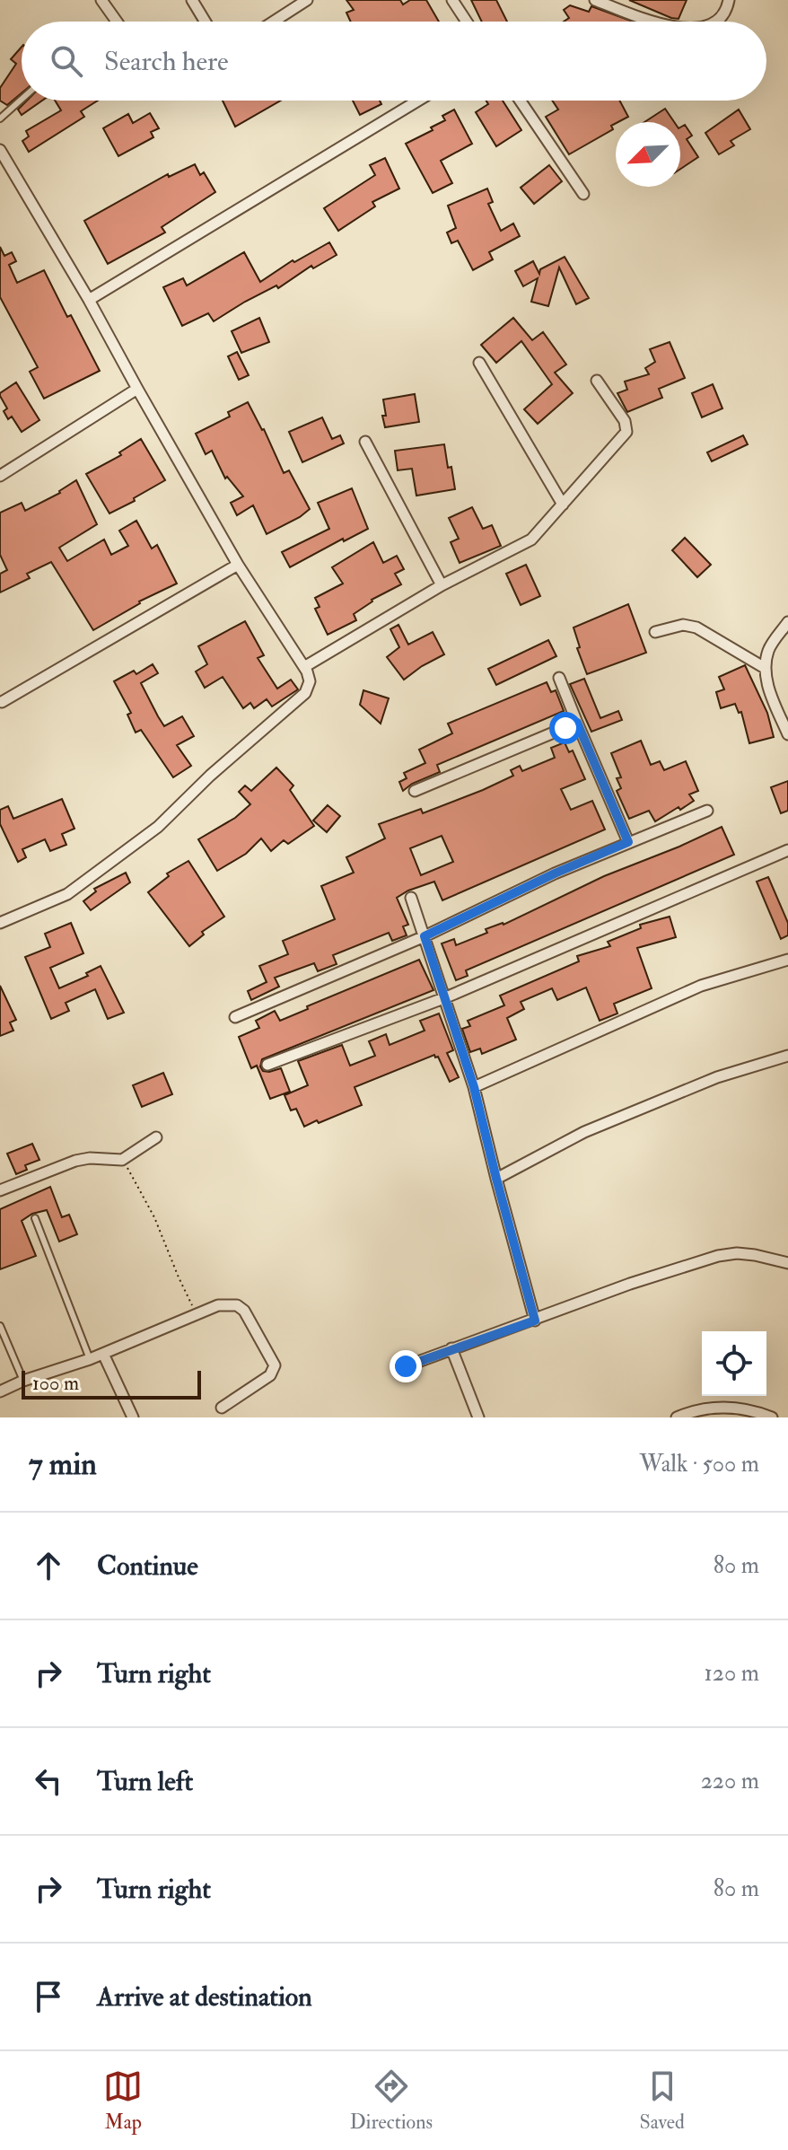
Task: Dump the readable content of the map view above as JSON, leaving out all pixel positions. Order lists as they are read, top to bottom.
{
  "scale_bar": "100 m",
  "north": "bottom left",
  "page": {
    "search": "Search here",
    "scale": "100 m",
    "heading": ["7 min", "Walk · 500 m"],
    "list": [
      ["Continue", "80 m"],
      ["Turn right", "120 m"],
      ["Turn left", "220 m"],
      ["Turn right", "80 m"],
      "Arrive at destination"
    ],
    "nav": ["Map", "Directions", "Saved"]
  }
}
